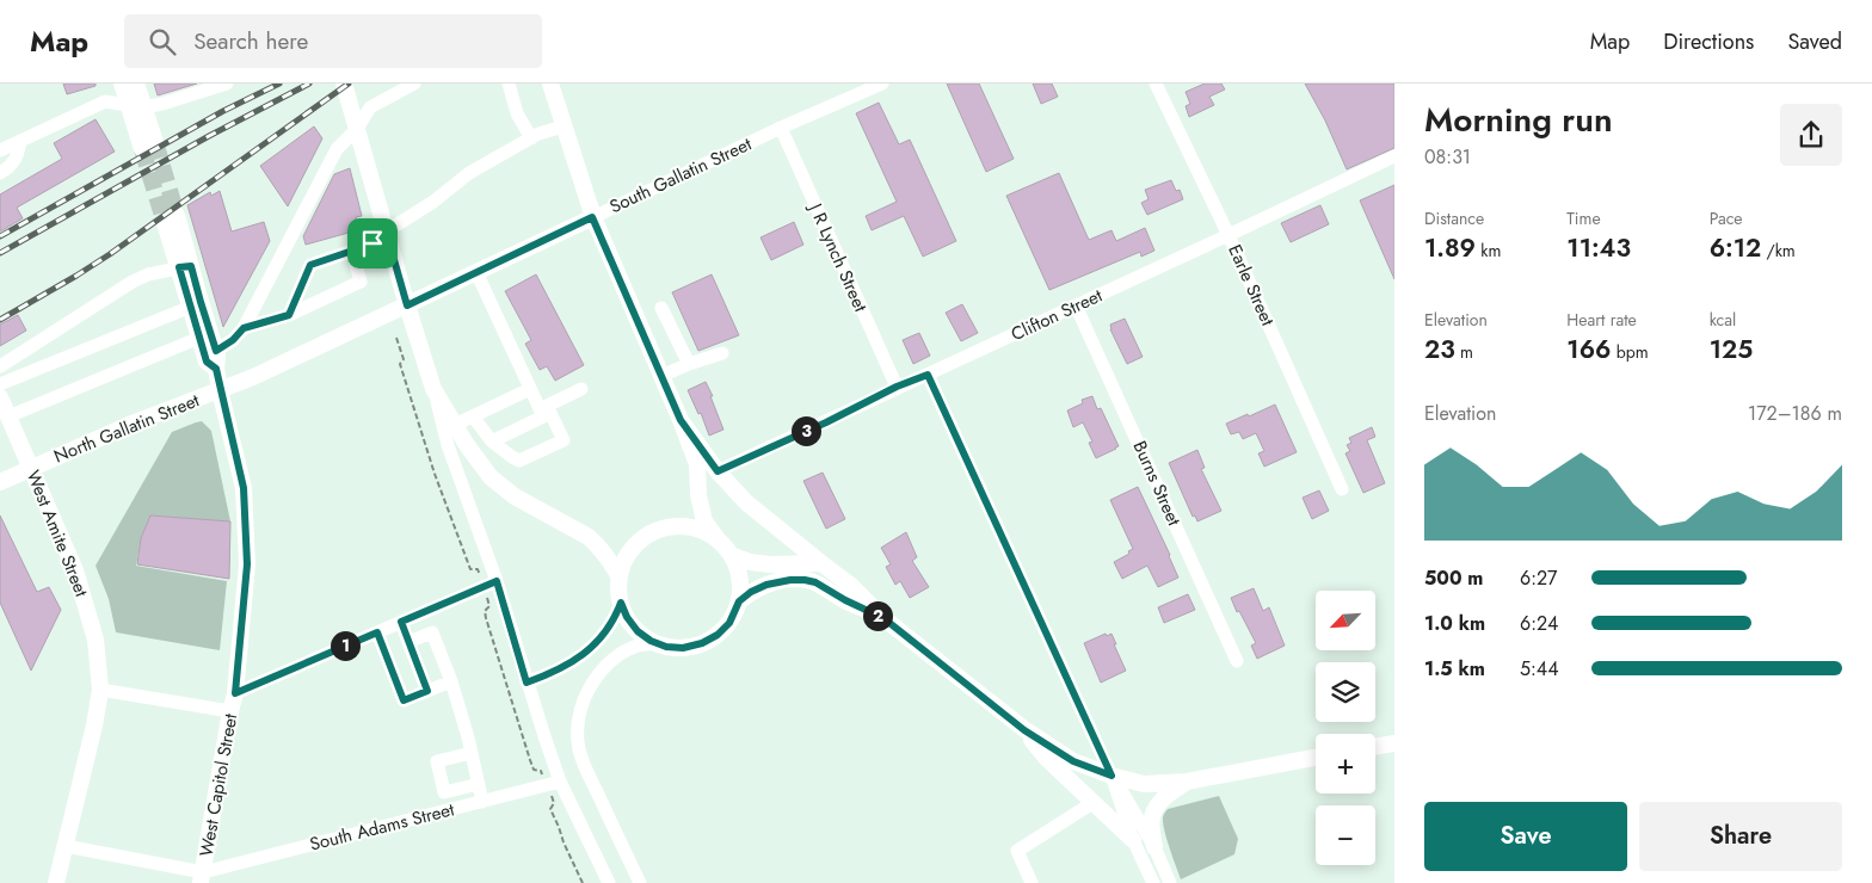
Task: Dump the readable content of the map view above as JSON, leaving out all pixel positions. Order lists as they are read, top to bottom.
{
  "streets": {
    "main road": [
      "South Gallatin Street",
      "North Gallatin Street",
      "West Amite Street",
      "West Capitol Street"
    ],
    "street": [
      "J R Lynch Street",
      "Earle Street",
      "Clifton Street",
      "Burns Street",
      "South Adams Street"
    ]
  },
  "crossings": [
    ["South Gallatin Street", "J R Lynch Street"],
    ["South Gallatin Street", "North Gallatin Street"],
    ["South Gallatin Street", "West Capitol Street"],
    ["J R Lynch Street", "Clifton Street"],
    ["Earle Street", "Clifton Street"],
    ["Clifton Street", "Burns Street"],
    ["North Gallatin Street", "West Amite Street"],
    ["North Gallatin Street", "West Capitol Street"],
    ["West Capitol Street", "South Adams Street"]
  ],
  "north": "bottom left",
  "page": {
    "header": "Map",
    "search": "Search here",
    "nav": ["Map", "Directions", "Saved"],
    "heading": ["Morning run", "08:31"],
    "stats": [
      ["Distance", "1.89 km"],
      ["Time", "11:43"],
      ["Pace", "6:12 /km"],
      ["Elevation", "23 m"],
      ["Heart rate", "166 bpm"],
      ["kcal", "125"]
    ],
    "chart": ["Elevation", "172–186 m"],
    "pins": ["3", "2", "1"],
    "list": [
      {
        "name": "500 m",
        "note": "6:27"
      },
      {
        "name": "1.0 km",
        "note": "6:24"
      },
      {
        "name": "1.5 km",
        "note": "5:44"
      }
    ],
    "map_buttons": ["+", "−"],
    "buttons": ["Save", "Share"]
  }
}
